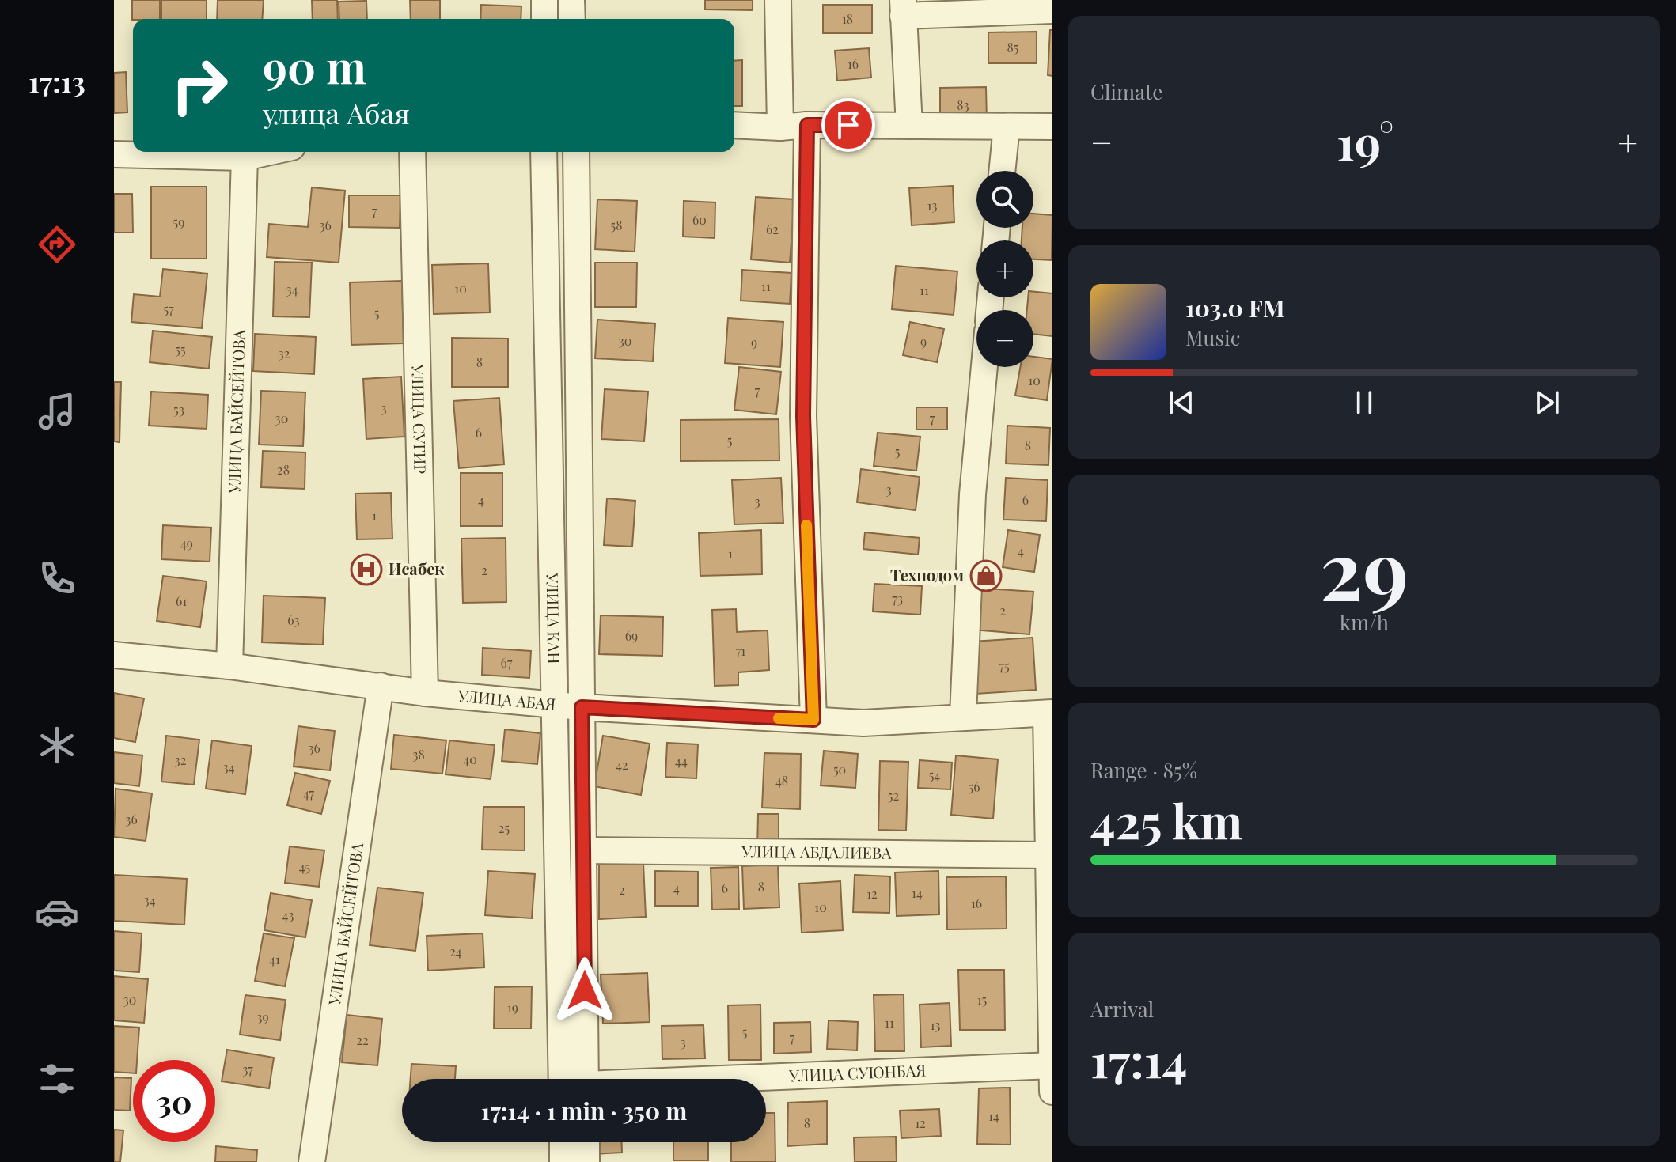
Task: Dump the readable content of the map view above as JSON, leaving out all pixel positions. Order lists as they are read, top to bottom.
{
  "streets": {
    "street": [
      "УЛИЦА БАЙСЕЙТОВА",
      "УЛИЦА СУГИР",
      "УЛИЦА КАН",
      "УЛИЦА АБАЯ",
      "УЛИЦА АБДАЛИЕВА",
      "УЛИЦА СУЮНБАЯ"
    ]
  },
  "crossings": [
    ["УЛИЦА БАЙСЕЙТОВА", "УЛИЦА АБАЯ"],
    ["УЛИЦА СУГИР", "УЛИЦА АБАЯ"],
    ["УЛИЦА КАН", "УЛИЦА АБАЯ"],
    ["УЛИЦА КАН", "УЛИЦА АБДАЛИЕВА"]
  ],
  "places": {
    "hospital": ["Иcабек"],
    "shop": ["Технодом"]
  },
  "house_numbers": [
    "18",
    "85",
    "16",
    "83",
    "13",
    "7",
    "60",
    "59",
    "36",
    "58",
    "62",
    "11",
    "10",
    "34",
    "11",
    "57",
    "5",
    "30",
    "9",
    "9",
    "55",
    "32",
    "8",
    "10",
    "7",
    "3",
    "53",
    "30",
    "7",
    "6",
    "5",
    "8",
    "5",
    "28",
    "3",
    "4",
    "6",
    "3",
    "1",
    "49",
    "4",
    "1",
    "2",
    "73",
    "61",
    "2",
    "63",
    "69",
    "71",
    "67",
    "75",
    "36",
    "38",
    "40",
    "32",
    "44",
    "42",
    "34",
    "50",
    "54",
    "48",
    "56",
    "47",
    "52",
    "36",
    "25",
    "45",
    "8",
    "4",
    "6",
    "2",
    "14",
    "12",
    "34",
    "16",
    "10",
    "43",
    "24",
    "41",
    "30",
    "15",
    "19",
    "39",
    "11",
    "13",
    "5",
    "7",
    "22",
    "3",
    "37",
    "14",
    "8",
    "12"
  ],
  "page": {
    "tabs": "17:13",
    "tile": [
      "Climate",
      ["29", "km/h"],
      ["Range · 85%", "425 km"],
      ["Arrival", "17:14"]
    ],
    "turn": ["90 m", "улица Абая"],
    "heat": ["−", "19°", "+"],
    "map_buttons": ["+", "−"],
    "song": ["103.0 FM", "Music"],
    "limit": "30",
    "trip": "17:14 · 1 min · 350 m"
  }
}
